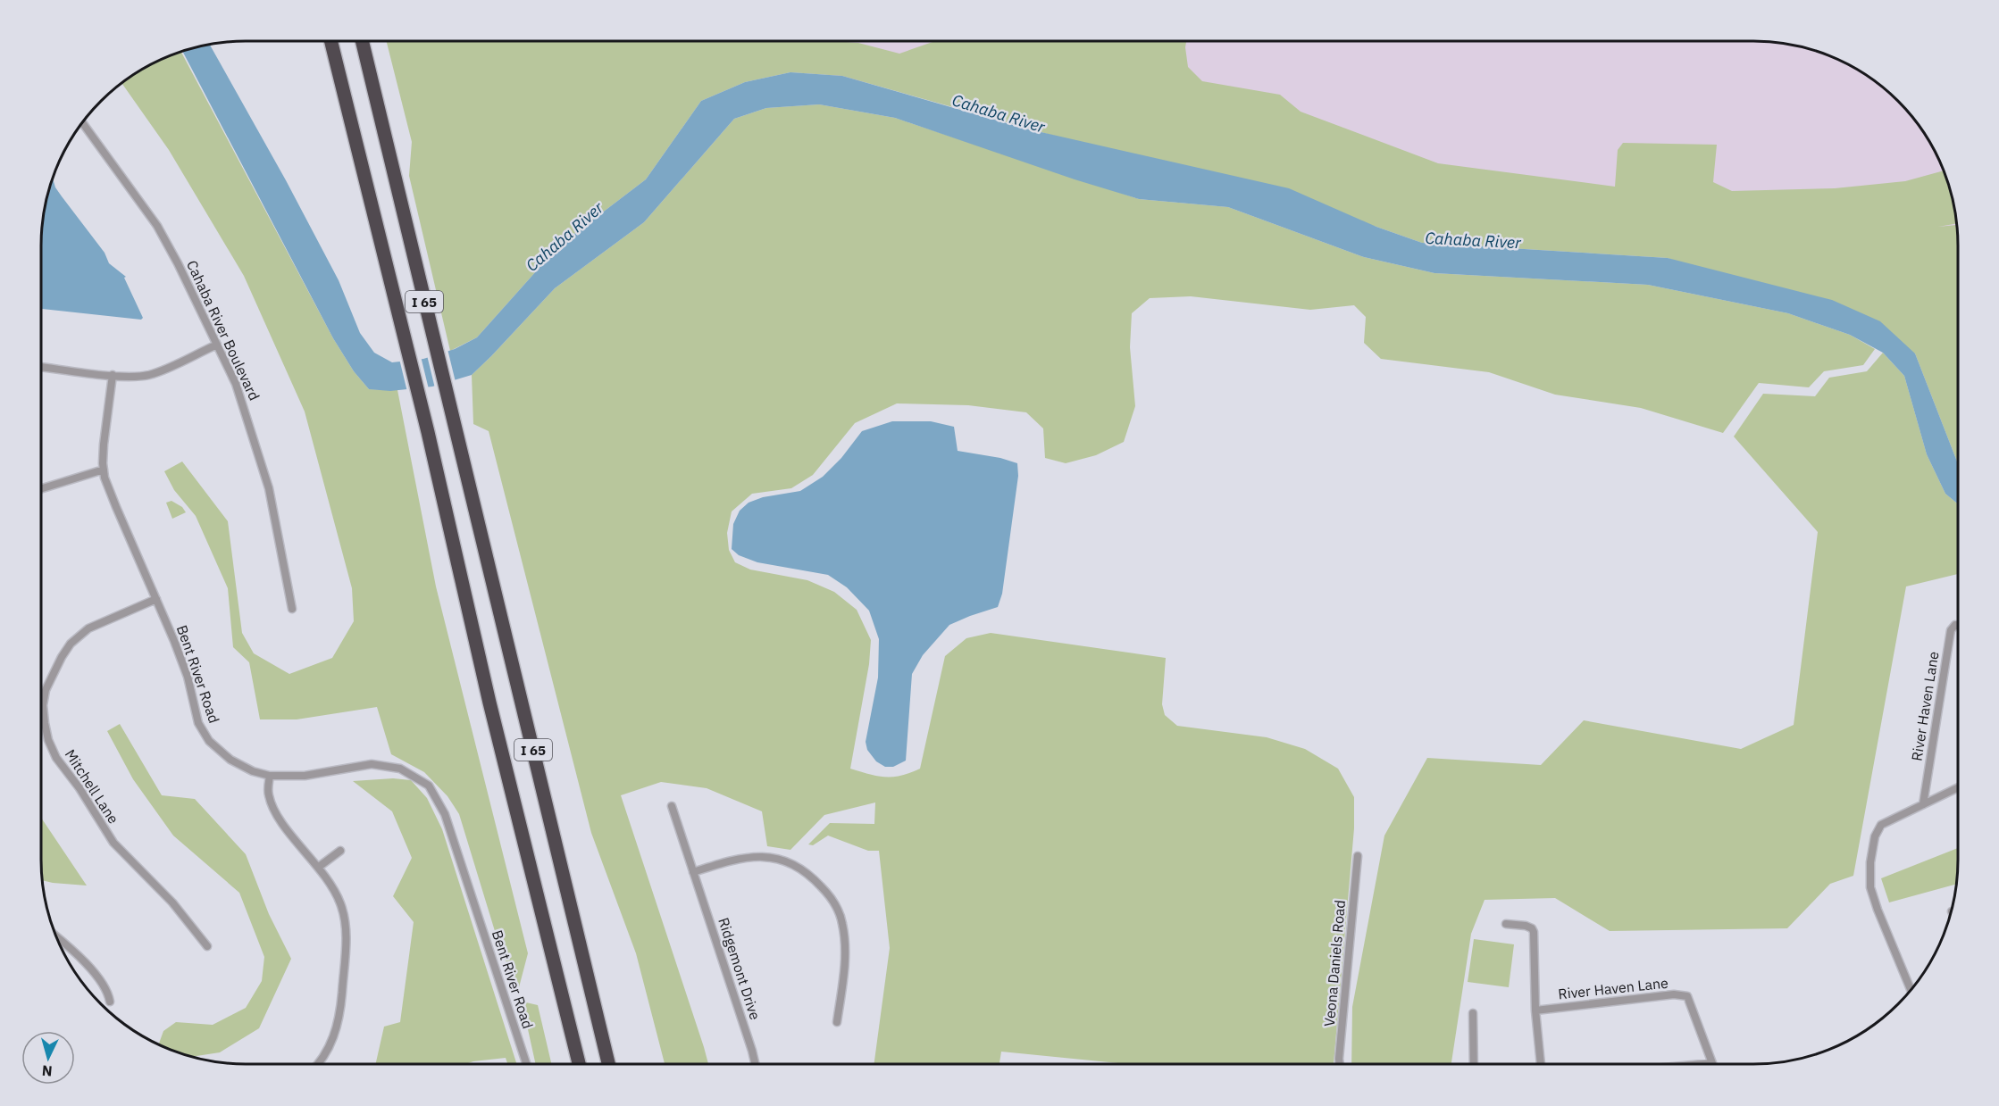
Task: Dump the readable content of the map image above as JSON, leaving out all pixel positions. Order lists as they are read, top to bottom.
{
  "streets": {
    "highway": ["I 65"],
    "street": [
      "Cahaba River Boulevard",
      "Bent River Road",
      "River Haven Lane",
      "Mitchell Lane",
      "Veona Daniels Road",
      "Ridgemont Drive"
    ]
  },
  "crossings": [
    ["Bent River Road", "Mitchell Lane"]
  ],
  "water": ["Cahaba River"],
  "north": "bottom"
}
